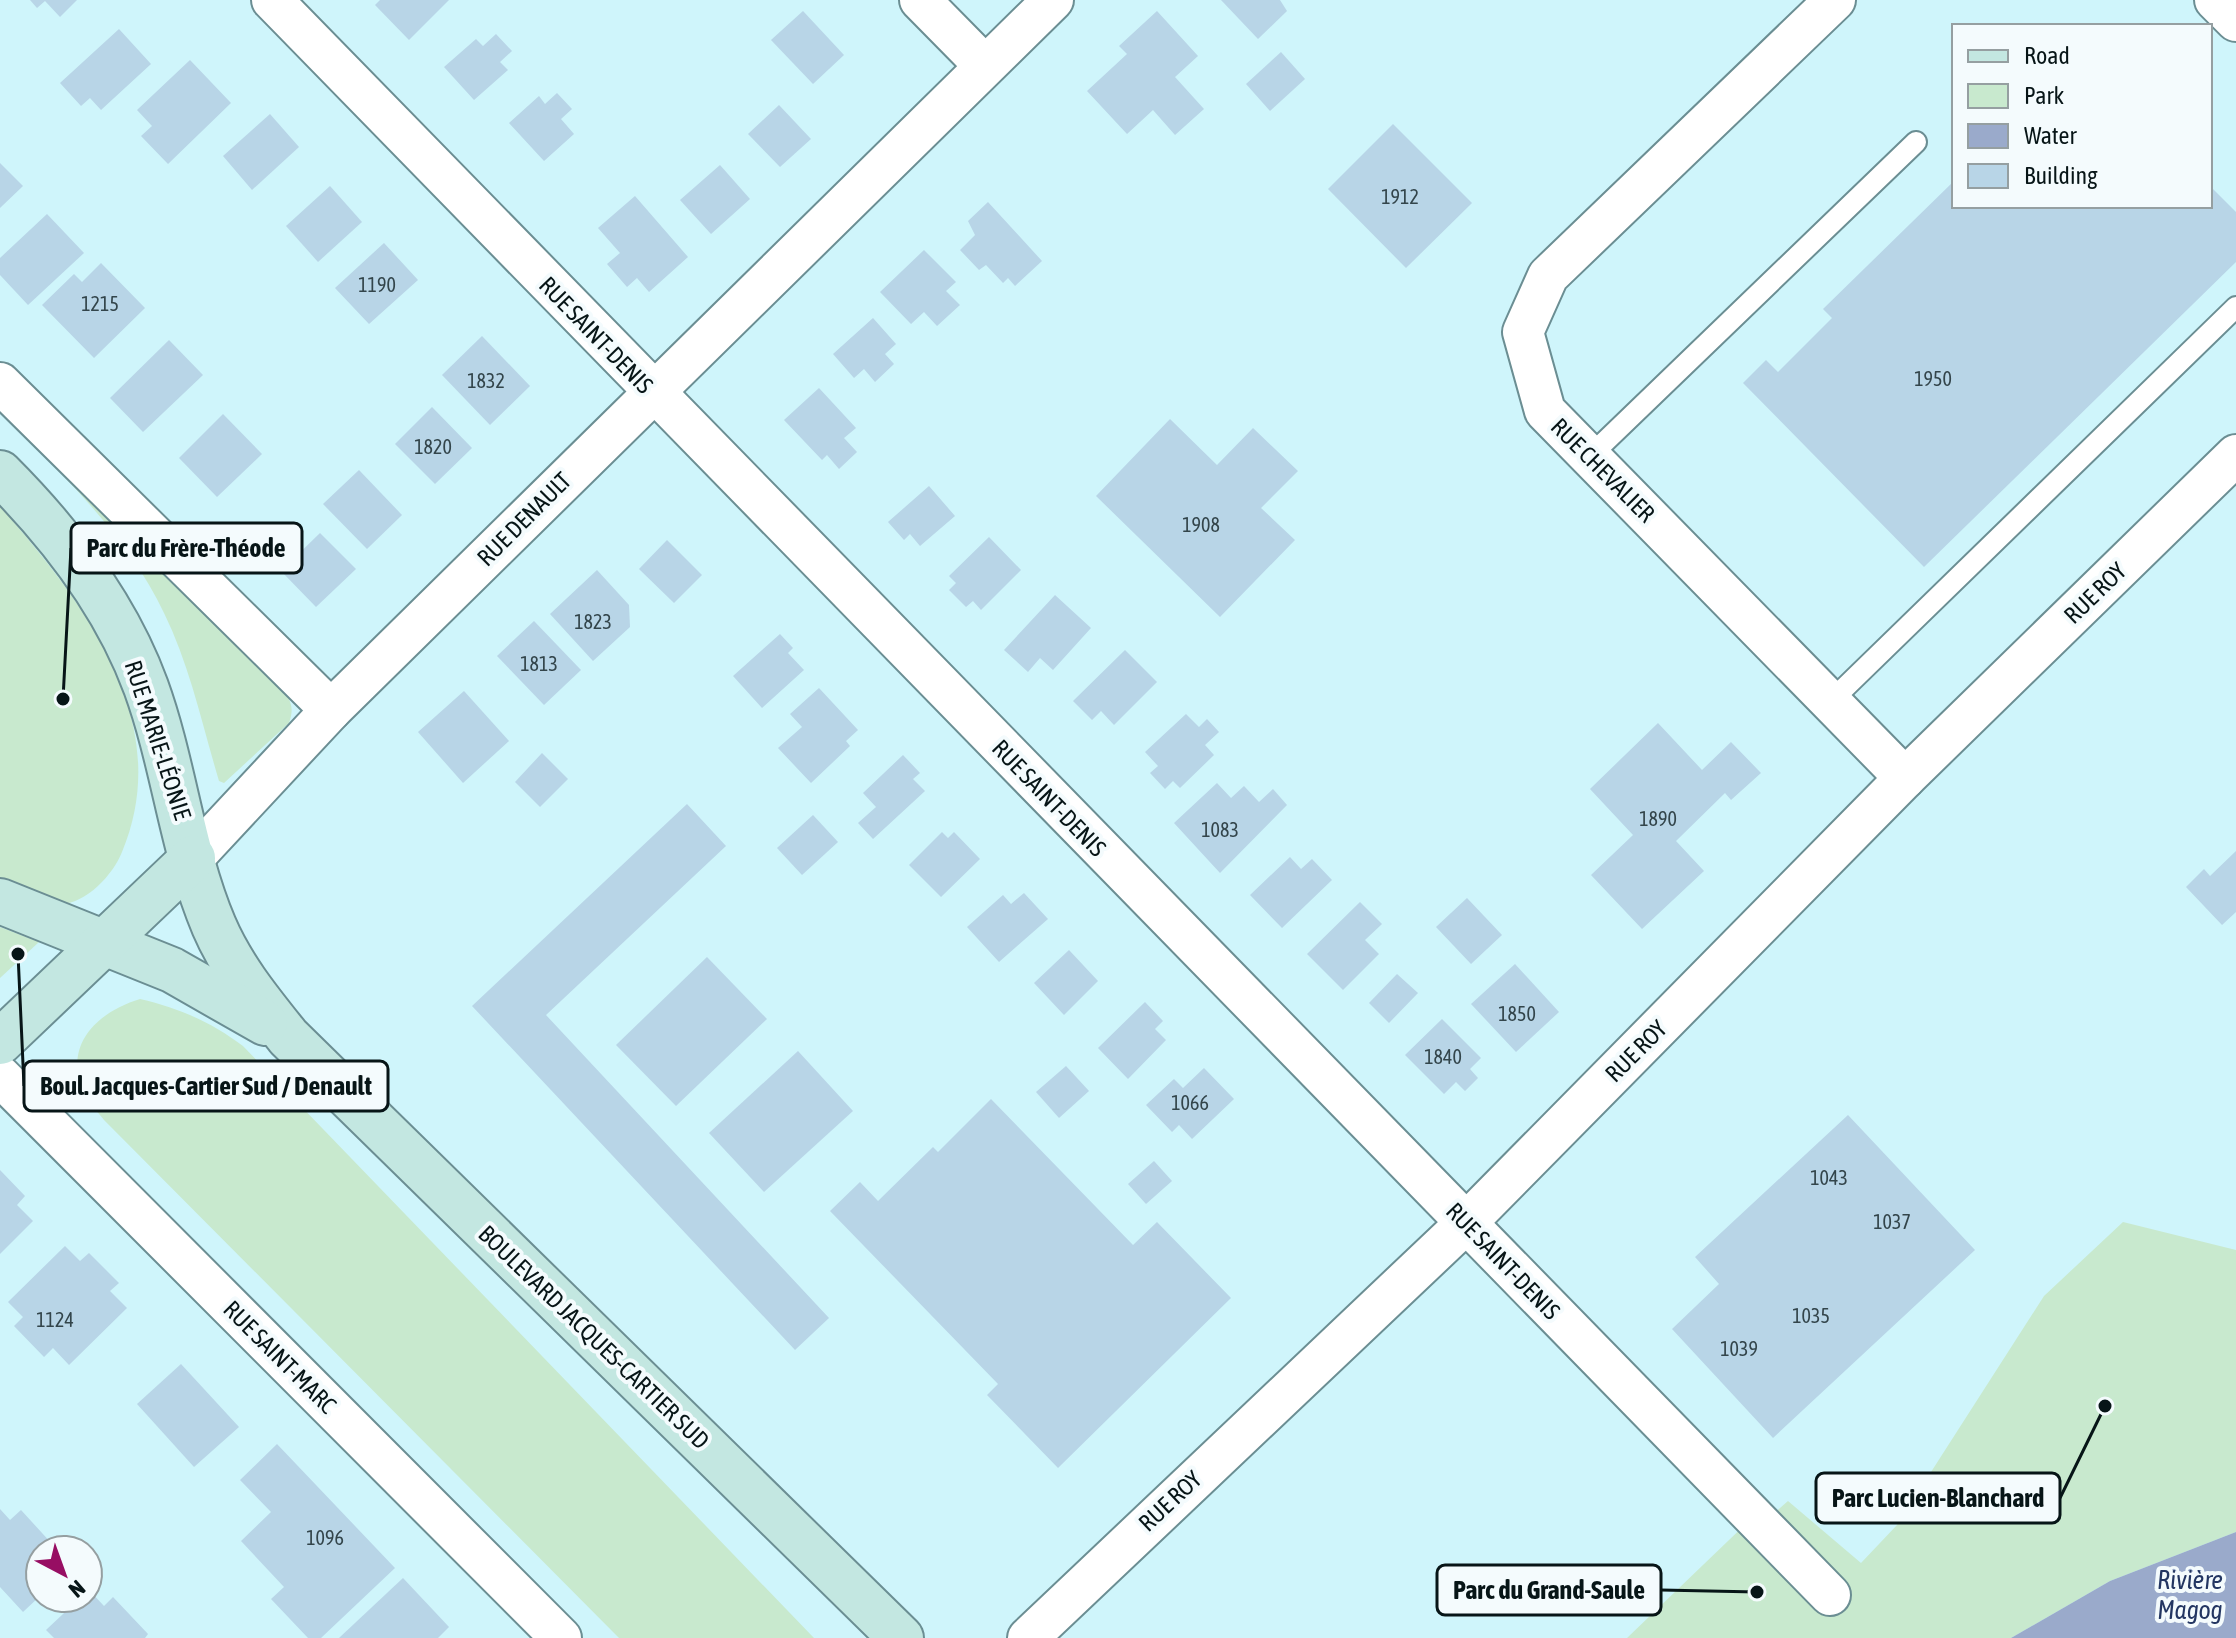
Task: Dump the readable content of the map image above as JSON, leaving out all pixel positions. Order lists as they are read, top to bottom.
{
  "streets": {
    "main road": ["RUE DENAULT", "RUE MARIE-LÉONIE", "BOULEVARD JACQUES-CARTIER SUD"],
    "street": [
      "RUE SAINT-DENIS",
      "RUE CHEVALIER",
      "RUE ROY",
      "RUE SAINT-MARC"
    ]
  },
  "crossings": [
    ["RUE SAINT-DENIS", "RUE DENAULT"],
    ["RUE SAINT-DENIS", "RUE ROY"],
    ["RUE CHEVALIER", "RUE ROY"],
    ["RUE DENAULT", "RUE MARIE-LÉONIE"],
    ["RUE DENAULT", "BOULEVARD JACQUES-CARTIER SUD"],
    ["RUE MARIE-LÉONIE", "BOULEVARD JACQUES-CARTIER SUD"]
  ],
  "water": ["Rivière Magog"],
  "places": [
    "Parc du Frère-Théode",
    "Boul. Jacques-Cartier Sud / Denault",
    "Parc Lucien-Blanchard",
    "Parc du Grand-Saule"
  ],
  "house_numbers": [
    "1912",
    "1190",
    "1215",
    "1950",
    "1832",
    "1820",
    "1908",
    "1823",
    "1813",
    "1890",
    "1083",
    "1850",
    "1840",
    "1066",
    "1043",
    "1037",
    "1035",
    "1124",
    "1039",
    "1096"
  ],
  "legend": [
    "Road",
    "Park",
    "Water",
    "Building"
  ],
  "north": "bottom right"
}
